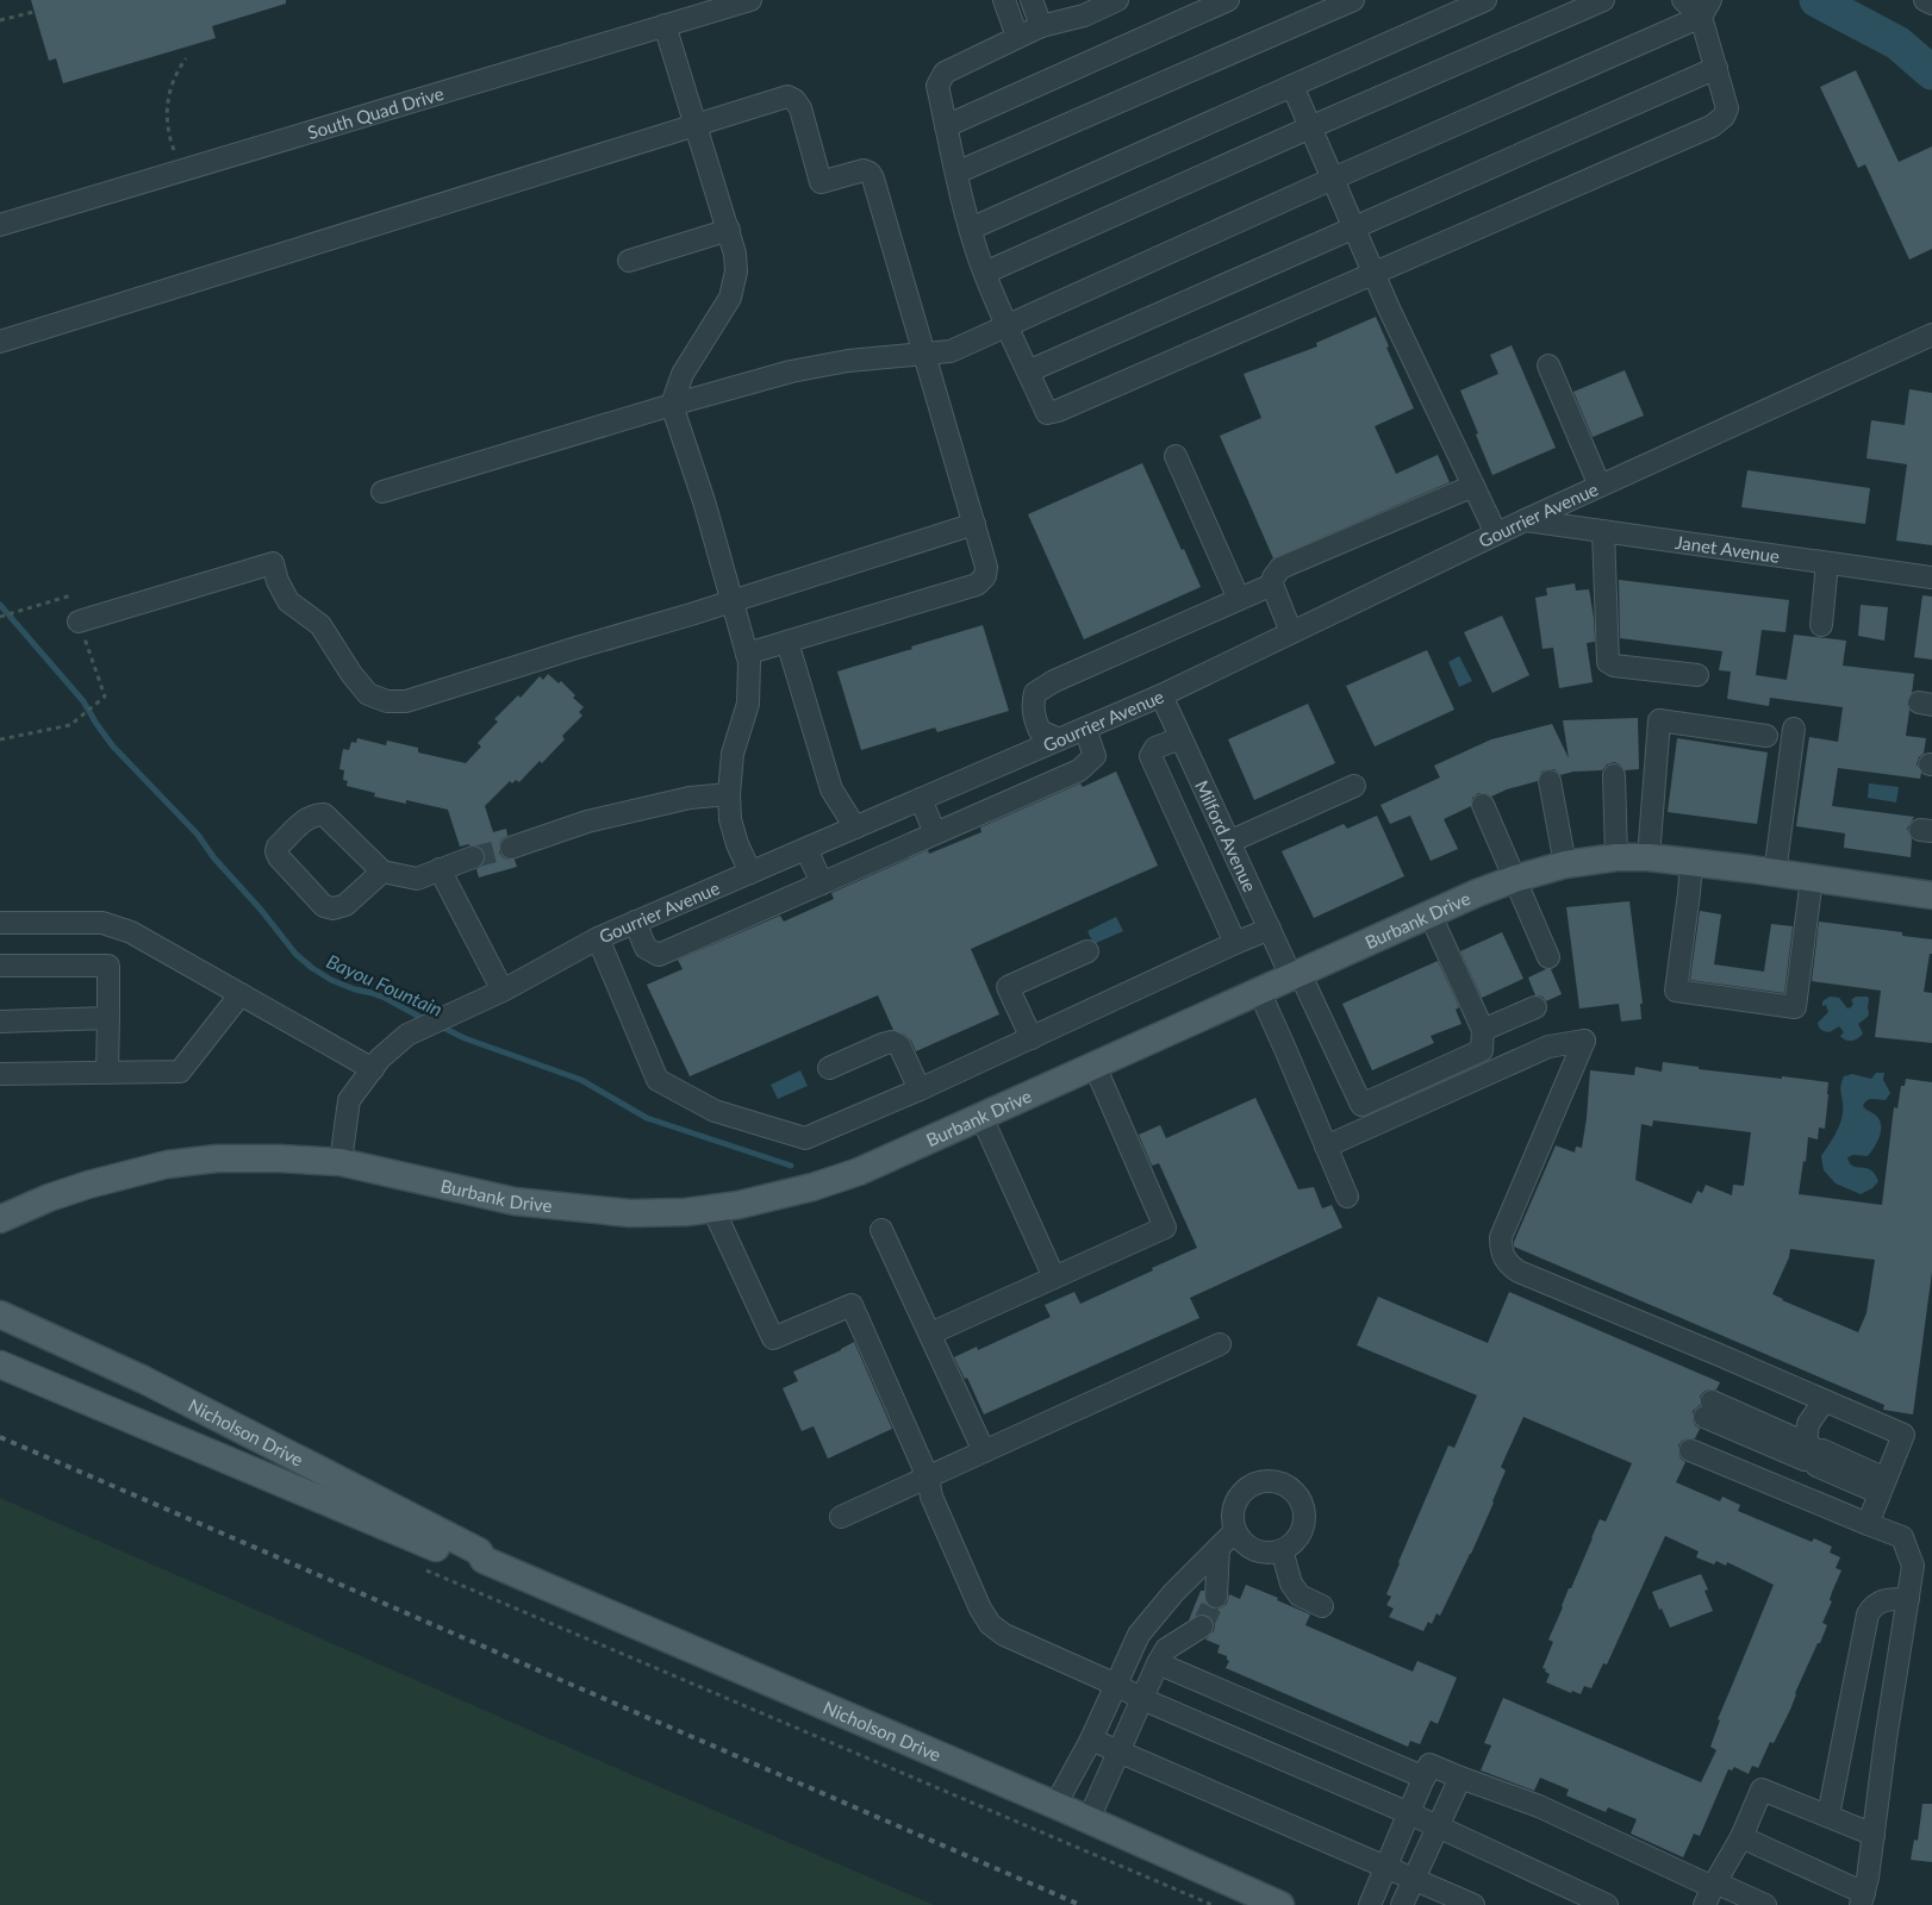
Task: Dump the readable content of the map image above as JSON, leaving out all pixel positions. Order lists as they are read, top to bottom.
{
  "streets": {
    "main road": ["Burbank Drive", "Nicholson Drive"],
    "street": [
      "South Quad Drive",
      "Gourrier Avenue",
      "Janet Avenue",
      "Milford Avenue"
    ]
  },
  "crossings": [
    ["Gourrier Avenue", "Janet Avenue"],
    ["Gourrier Avenue", "Milford Avenue"],
    ["Gourrier Avenue", "Burbank Drive"],
    ["Milford Avenue", "Burbank Drive"]
  ],
  "water": ["Bayou Fountain"]
}
